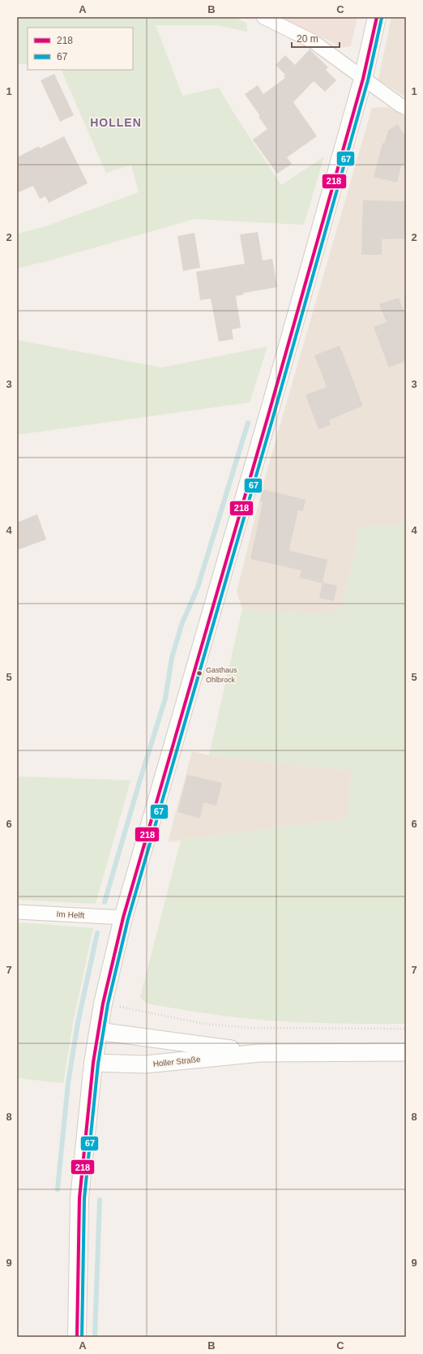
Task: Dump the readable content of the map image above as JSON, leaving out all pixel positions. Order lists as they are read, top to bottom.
{
  "streets": {
    "street": ["Im Helft", "Holler Straße"]
  },
  "districts": ["HOLLEN"],
  "places": ["Gasthaus Ohlbrock"],
  "lines": ["transit line 218", "transit line 67"],
  "legend": ["218", "67"],
  "scale_bar": "20 m",
  "grid": {
    "columns": ["A", "B", "C"],
    "rows": [
      "1",
      "2",
      "3",
      "4",
      "5",
      "6",
      "7",
      "8",
      "9"
    ]
  }
}
